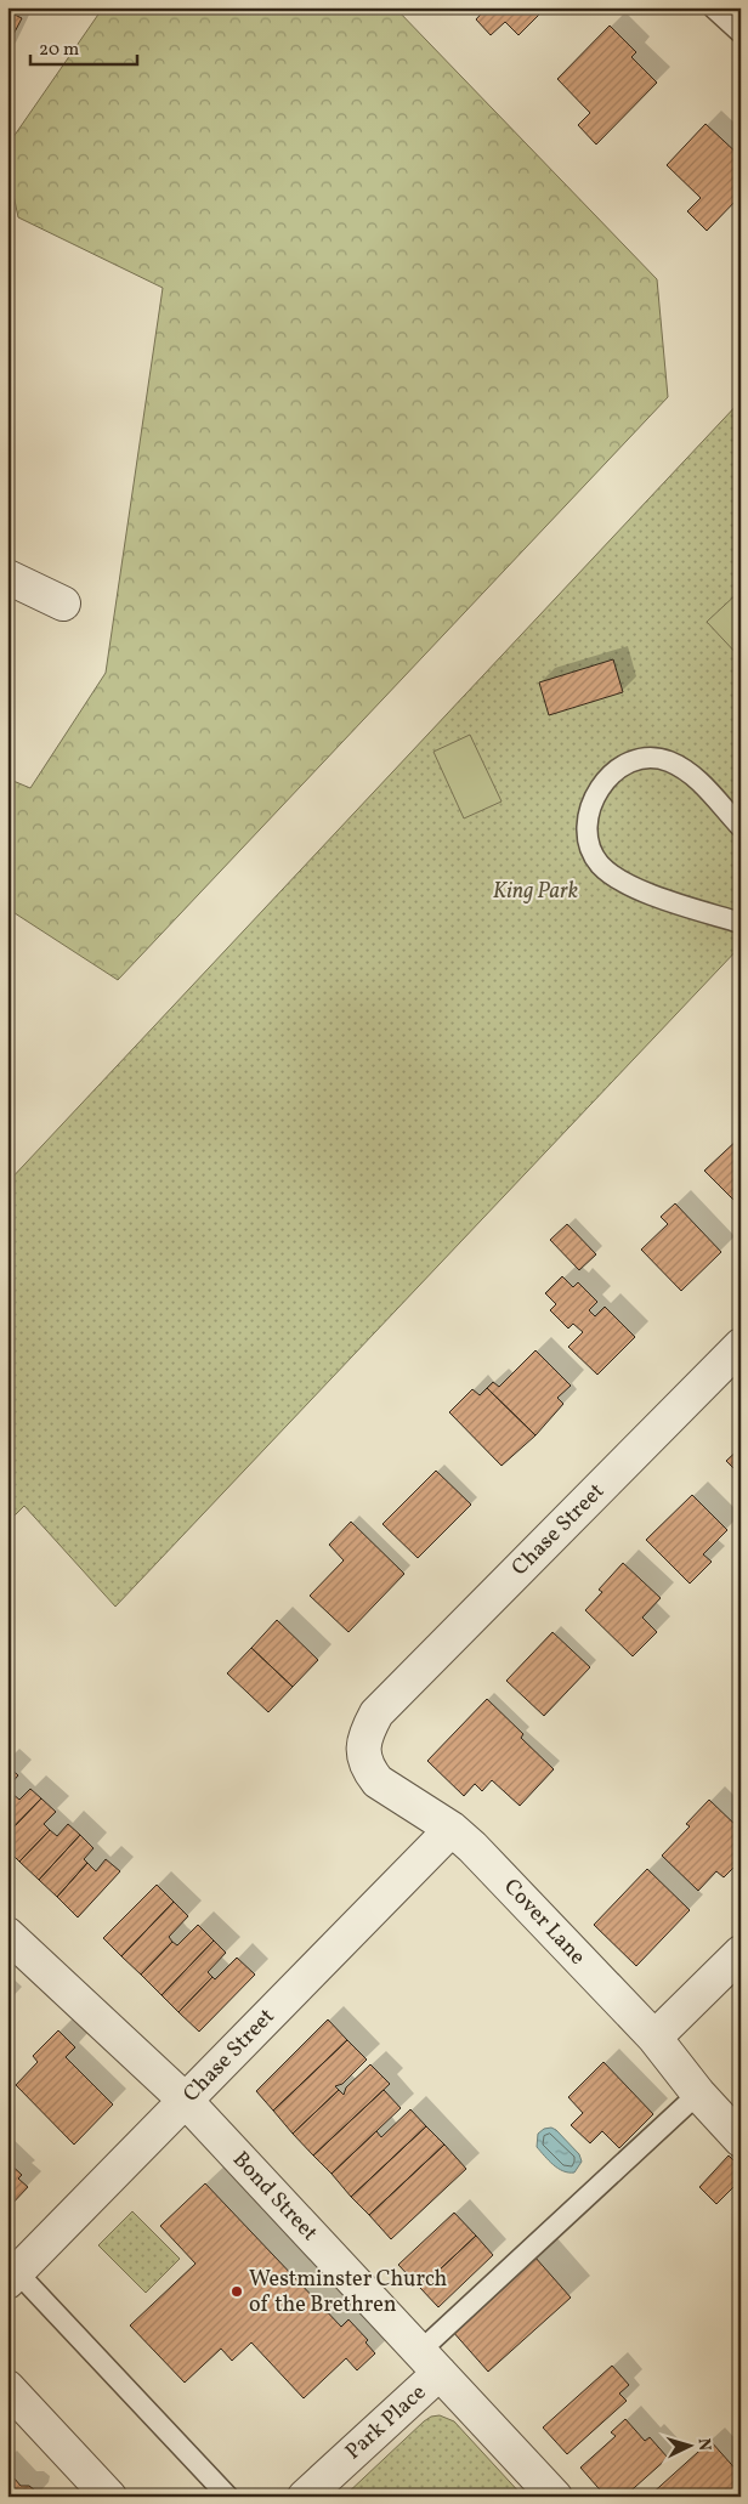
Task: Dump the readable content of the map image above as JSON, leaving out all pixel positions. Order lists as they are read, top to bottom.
{
  "streets": {
    "street": [
      "Chase Street",
      "Cover Lane",
      "Bond Street",
      "Park Place"
    ]
  },
  "crossings": [
    ["Chase Street", "Cover Lane"],
    ["Chase Street", "Bond Street"],
    ["Bond Street", "Park Place"]
  ],
  "parks": ["King Park"],
  "places": ["Westminster Church of the Brethren"],
  "scale_bar": "20 m",
  "north": "right"
}
